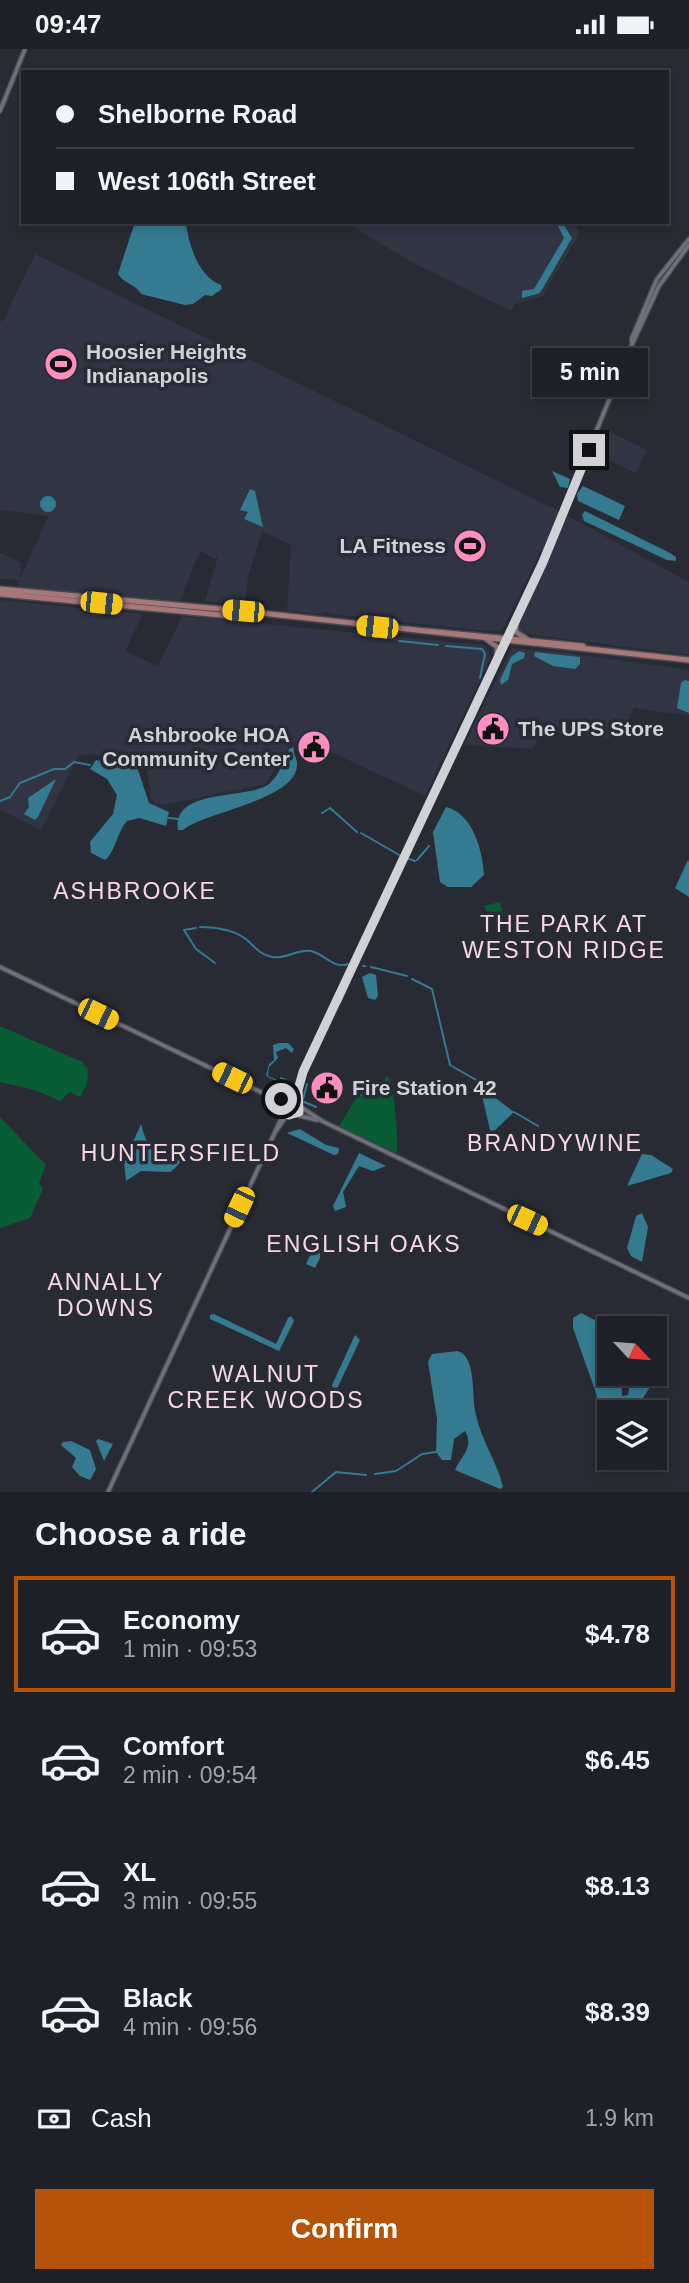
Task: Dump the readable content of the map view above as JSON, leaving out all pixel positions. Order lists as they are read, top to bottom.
{
  "districts": [
    "ASHBROOKE",
    "THE PARK AT WESTON RIDGE",
    "BRANDYWINE",
    "HUNTERSFIELD",
    "ENGLISH OAKS",
    "ANNALLY DOWNS",
    "WALNUT CREEK WOODS"
  ],
  "places": {
    "sports": ["Hoosier Heights Indianapolis", "LA Fitness"],
    "public building": ["The UPS Store", "Ashbrooke HOA Community Center", "Fire Station 42"]
  },
  "north": "bottom right",
  "page": {
    "status": "09:47",
    "banner": ["Shelborne Road", "West 106th Street"],
    "bubble": "5 min",
    "heading": "Choose a ride",
    "list": [
      {
        "name": "Economy",
        "note": "1 min · 09:53",
        "value": "$4.78"
      },
      {
        "name": "Comfort",
        "note": "2 min · 09:54",
        "value": "$6.45"
      },
      {
        "name": "XL",
        "note": "3 min · 09:55",
        "value": "$8.13"
      },
      {
        "name": "Black",
        "note": "4 min · 09:56",
        "value": "$8.39"
      }
    ],
    "pay": ["Cash", "1.9 km"],
    "buttons": "Confirm"
  }
}
